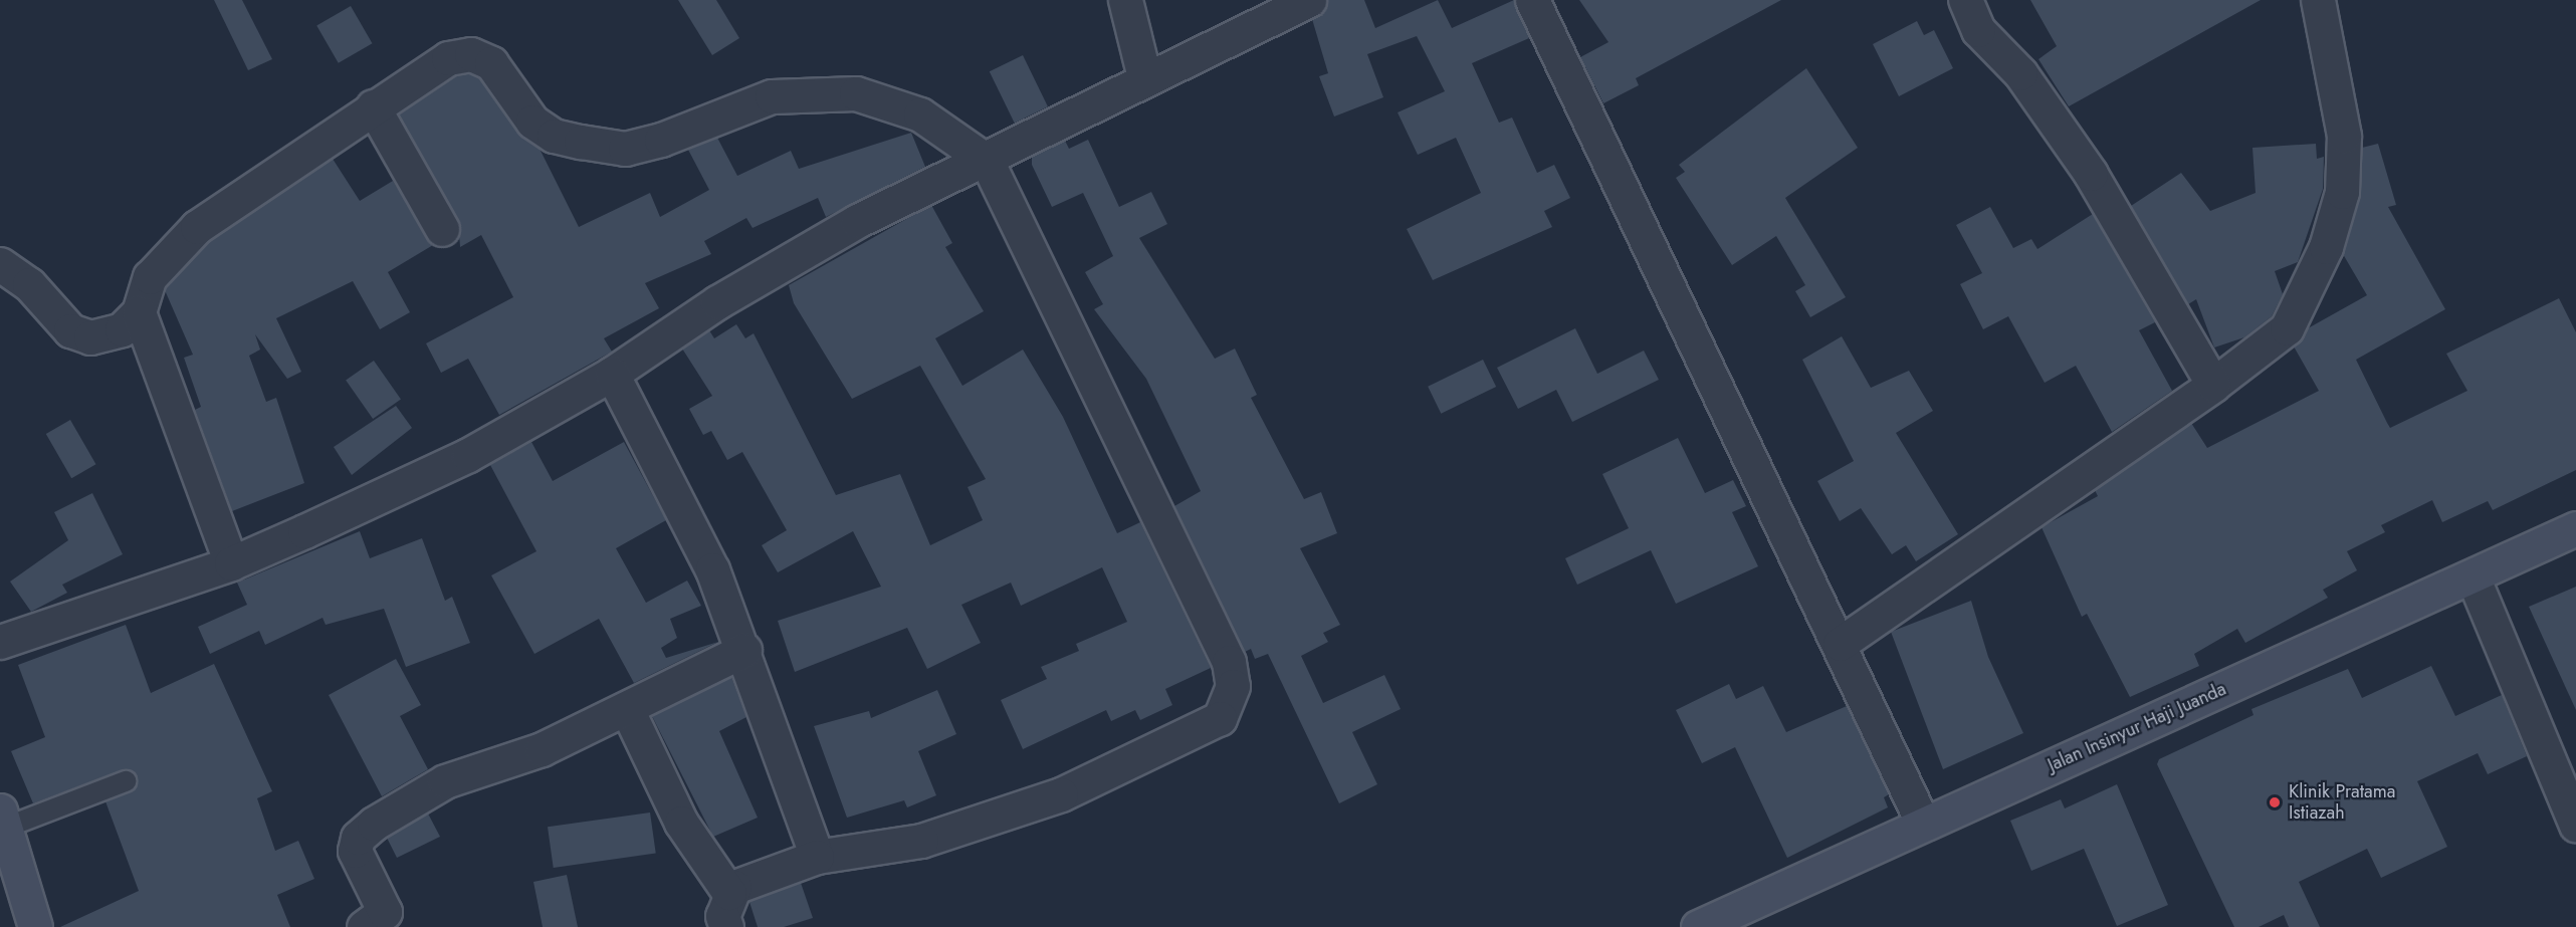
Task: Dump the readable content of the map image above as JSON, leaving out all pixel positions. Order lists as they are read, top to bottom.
{
  "streets": {
    "main road": ["Jalan Insinyur Haji Juanda"]
  },
  "places": ["Klinik Pratama Istiazah"]
}
